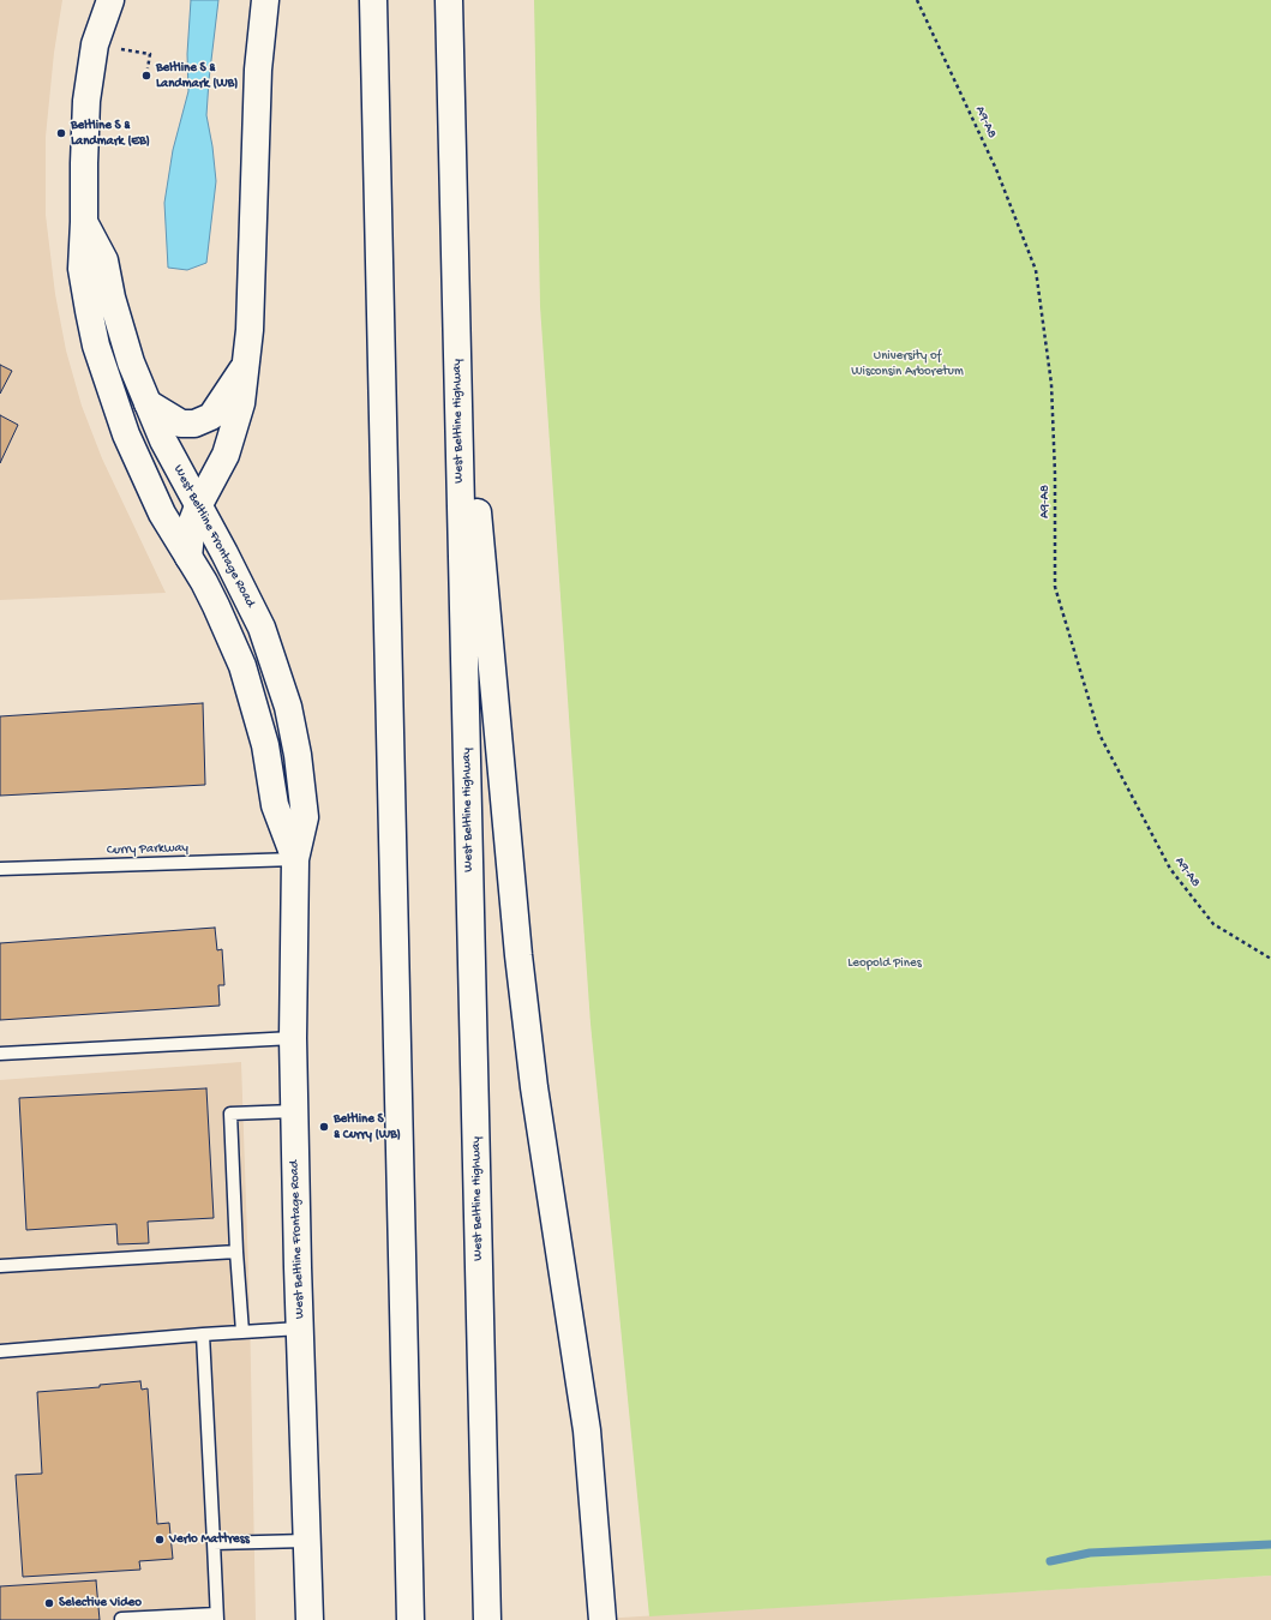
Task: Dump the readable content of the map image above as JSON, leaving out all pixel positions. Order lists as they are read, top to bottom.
{
  "streets": {
    "main road": ["West Beltline Highway", "West Beltline Frontage Road"],
    "lane": ["Curry Parkway"],
    "path": ["A9-A8"]
  },
  "crossings": [
    ["West Beltline Frontage Road", "Curry Parkway"]
  ],
  "parks": ["University of Wisconsin Arboretum", "Leopold Pines"],
  "places": [
    "Beltline S & Landmark (WB)",
    "Beltline S & Landmark (EB)",
    "Beltline S & Curry (WB)",
    "Verlo Mattress",
    "Selective Video"
  ]
}
